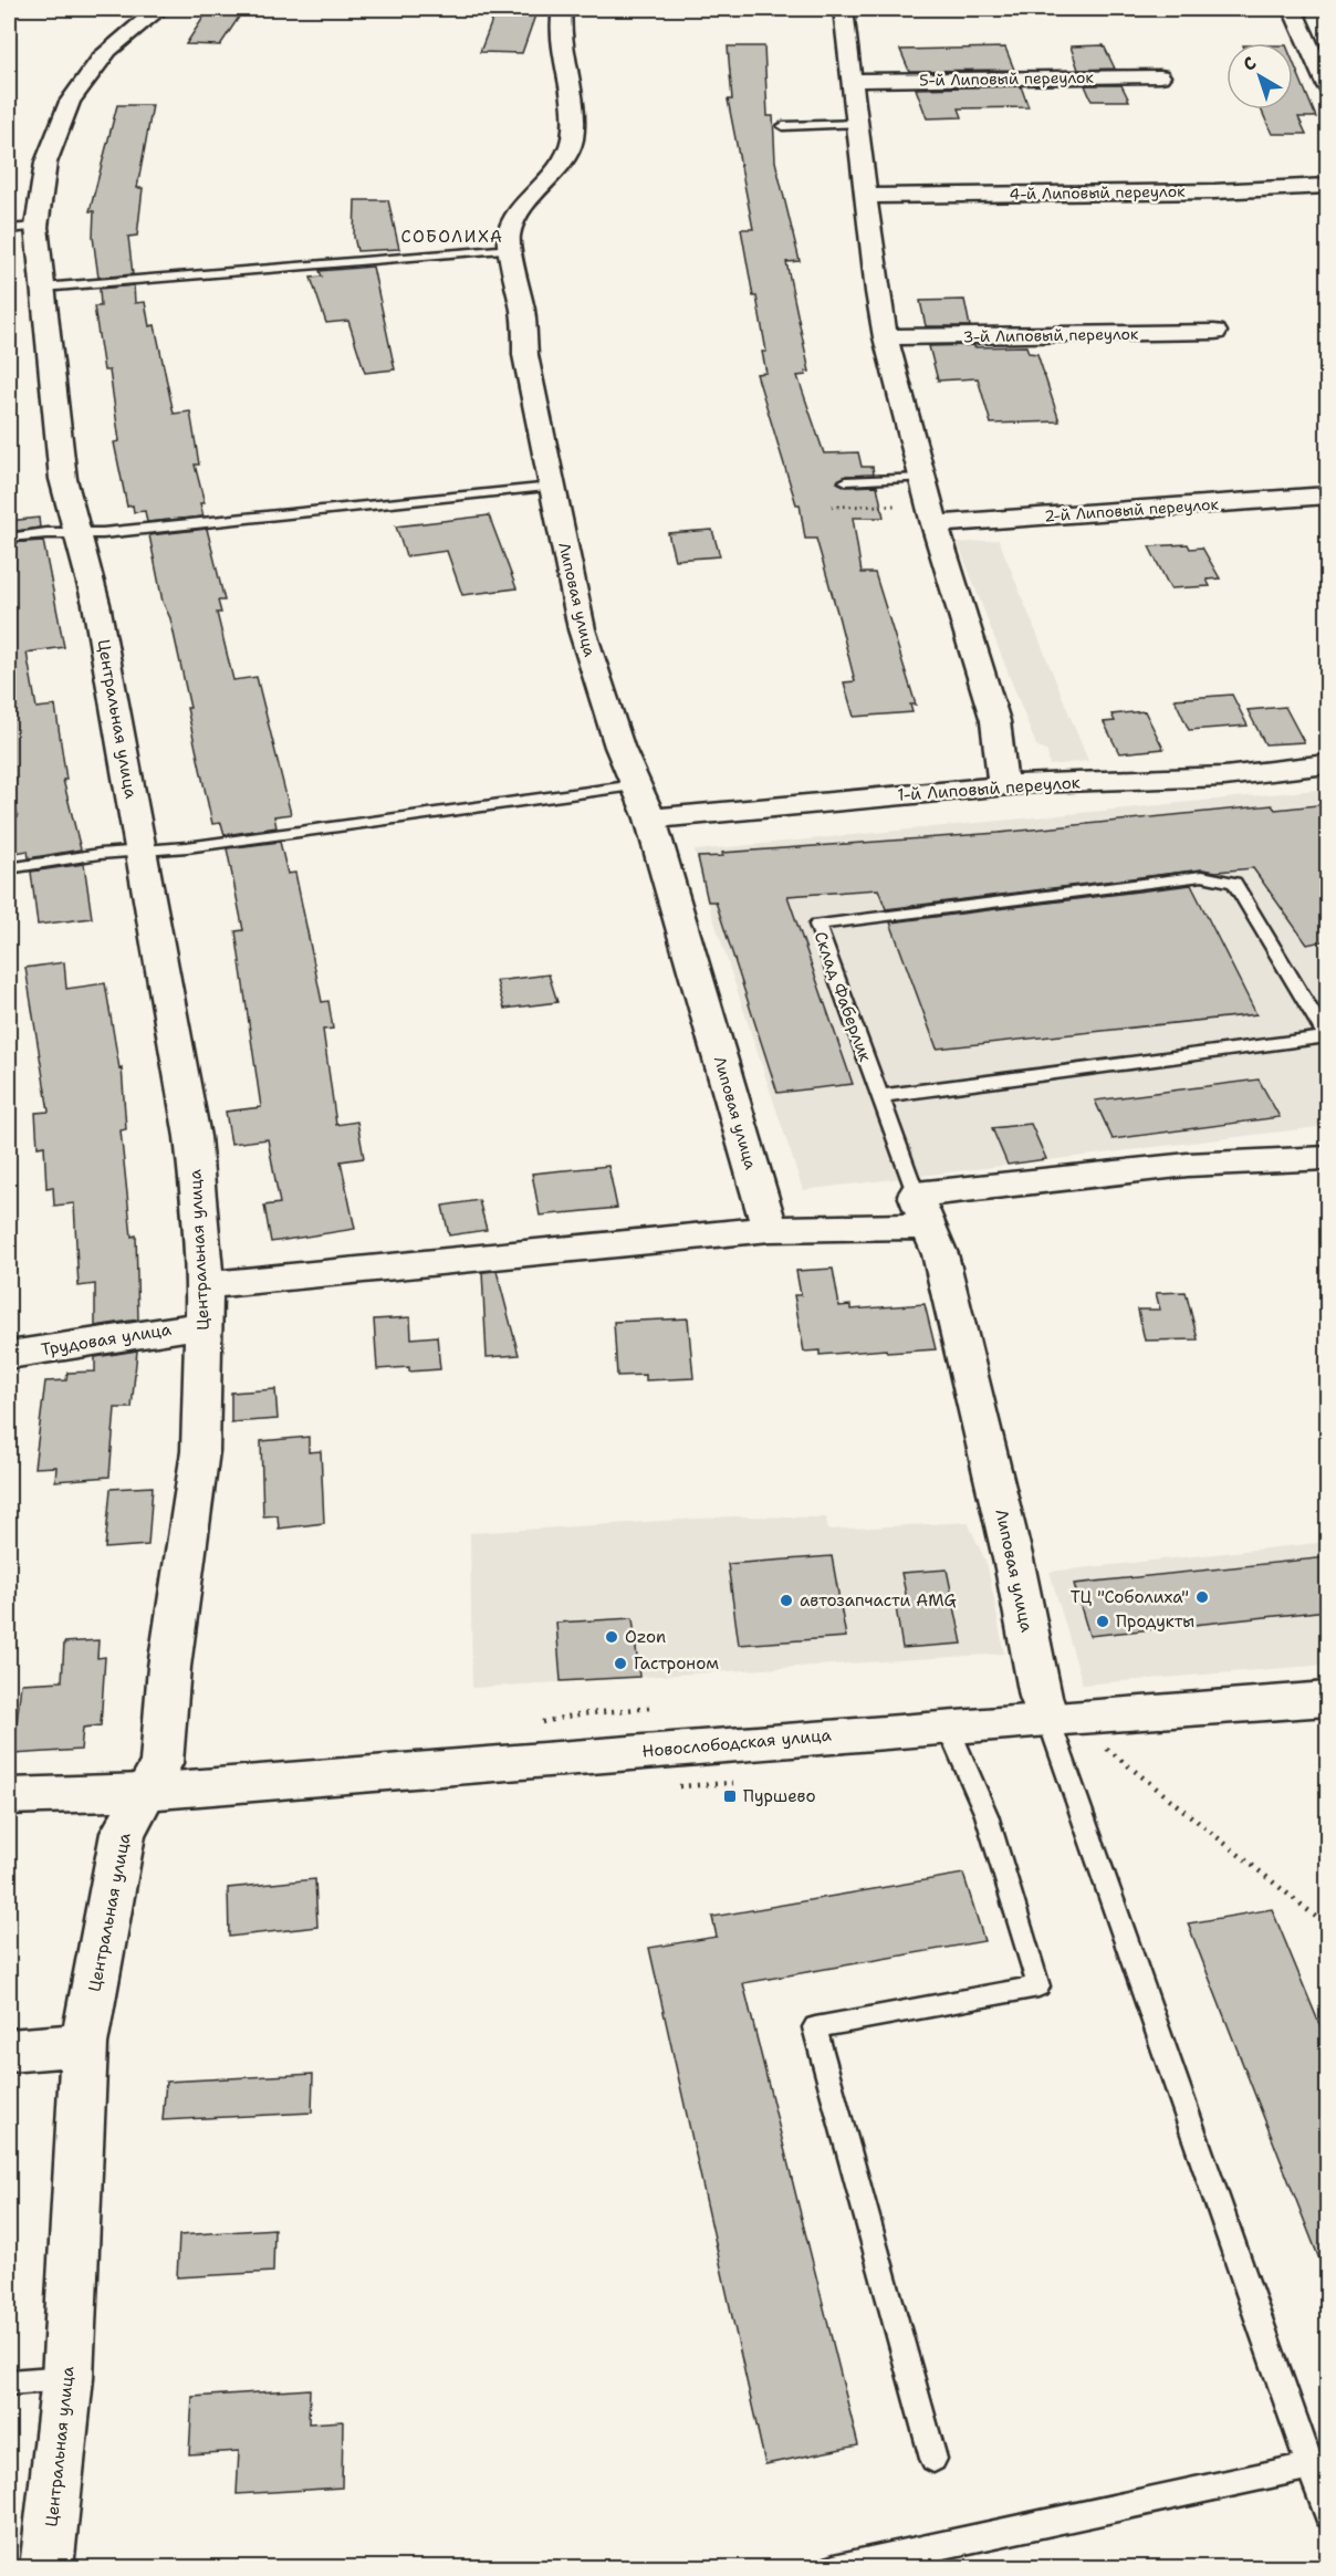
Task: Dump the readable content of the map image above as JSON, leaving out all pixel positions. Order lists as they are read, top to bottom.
{
  "streets": {
    "street": [
      "5-й Липовый переулок",
      "4-й Липовый переулок",
      "3-й Липовый переулок",
      "2-й Липовый переулок",
      "Липовая улица",
      "Центральная улица",
      "1-й Липовый переулок",
      "Трудовая улица",
      "Новослободская улица"
    ],
    "lane": ["Склад Фаберлик"]
  },
  "crossings": [
    ["Липовая улица", "1-й Липовый переулок"],
    ["Липовая улица", "Новослободская улица"],
    ["Центральная улица", "Трудовая улица"],
    ["Центральная улица", "Новослободская улица"]
  ],
  "districts": ["СОБОЛИХА"],
  "places": {
    "other": [
      "ТЦ \"Соболиха\"",
      "автозапчасти AMG",
      "Продукты",
      "Ozon",
      "Гастроном"
    ],
    "transit": ["Пуршево"]
  },
  "north": "top left"
}
